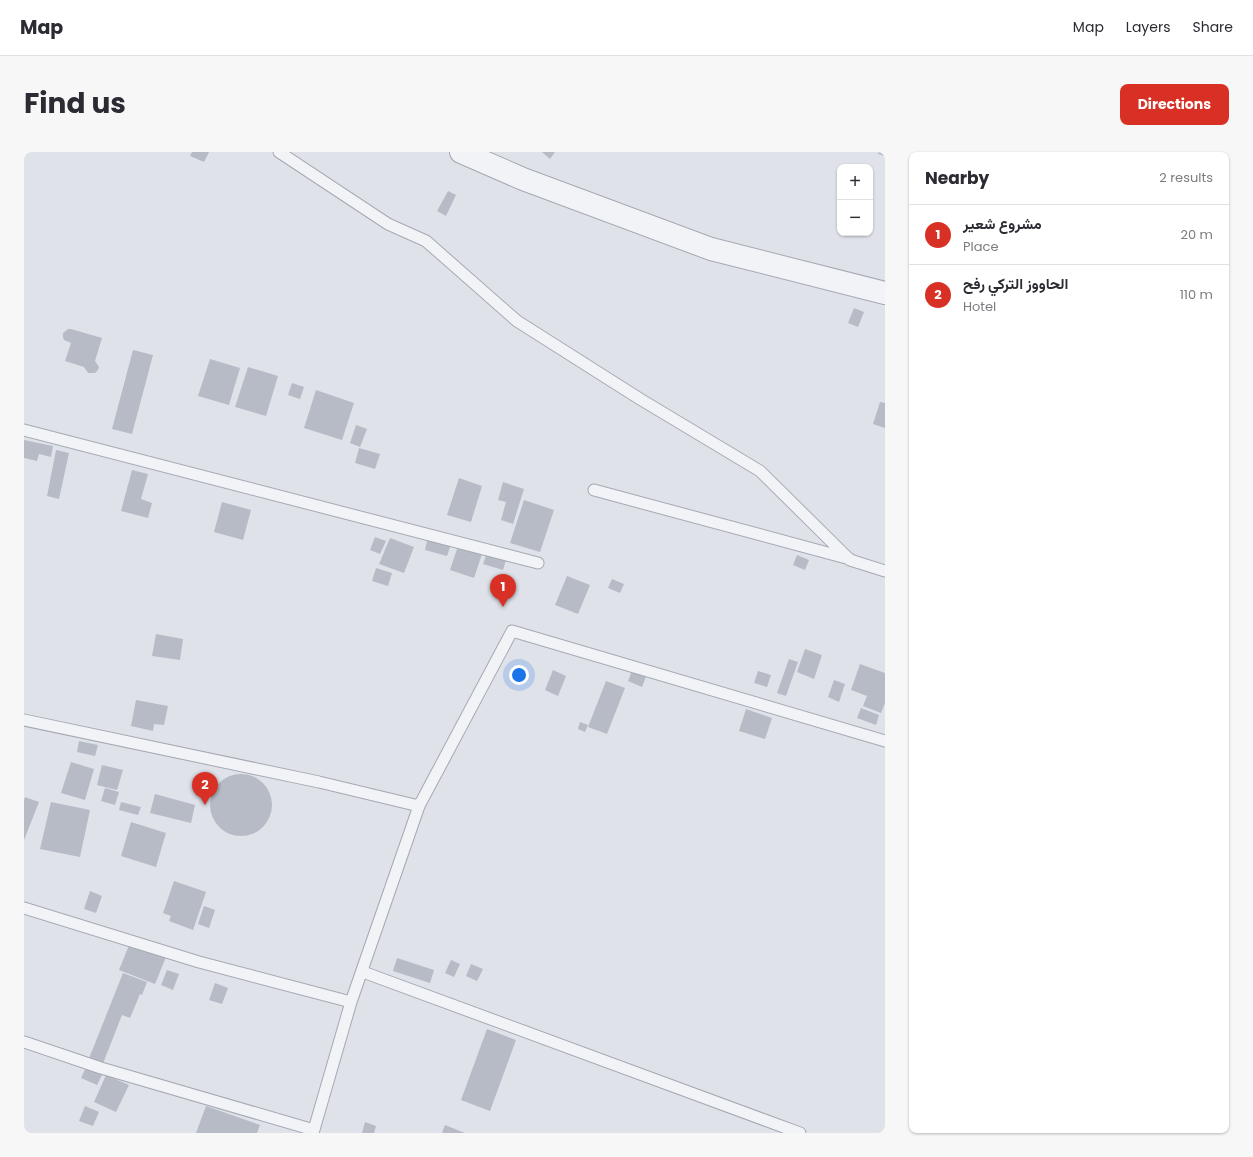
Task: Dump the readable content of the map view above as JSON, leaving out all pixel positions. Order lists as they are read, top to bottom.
{
  "page": {
    "header": "Map",
    "nav": ["Map", "Layers", "Share"],
    "title": "Find us",
    "buttons": "Directions",
    "heading": ["Nearby", "2 results"],
    "map_buttons": ["+", "−"],
    "list": [
      {
        "mark": "1",
        "name": "مشروع شعير",
        "note": "Place",
        "value": "20 m"
      },
      {
        "mark": "2",
        "name": "الحاووز التركي رفح",
        "note": "Hotel",
        "value": "110 m"
      }
    ],
    "pins": ["1", "2"]
  }
}
